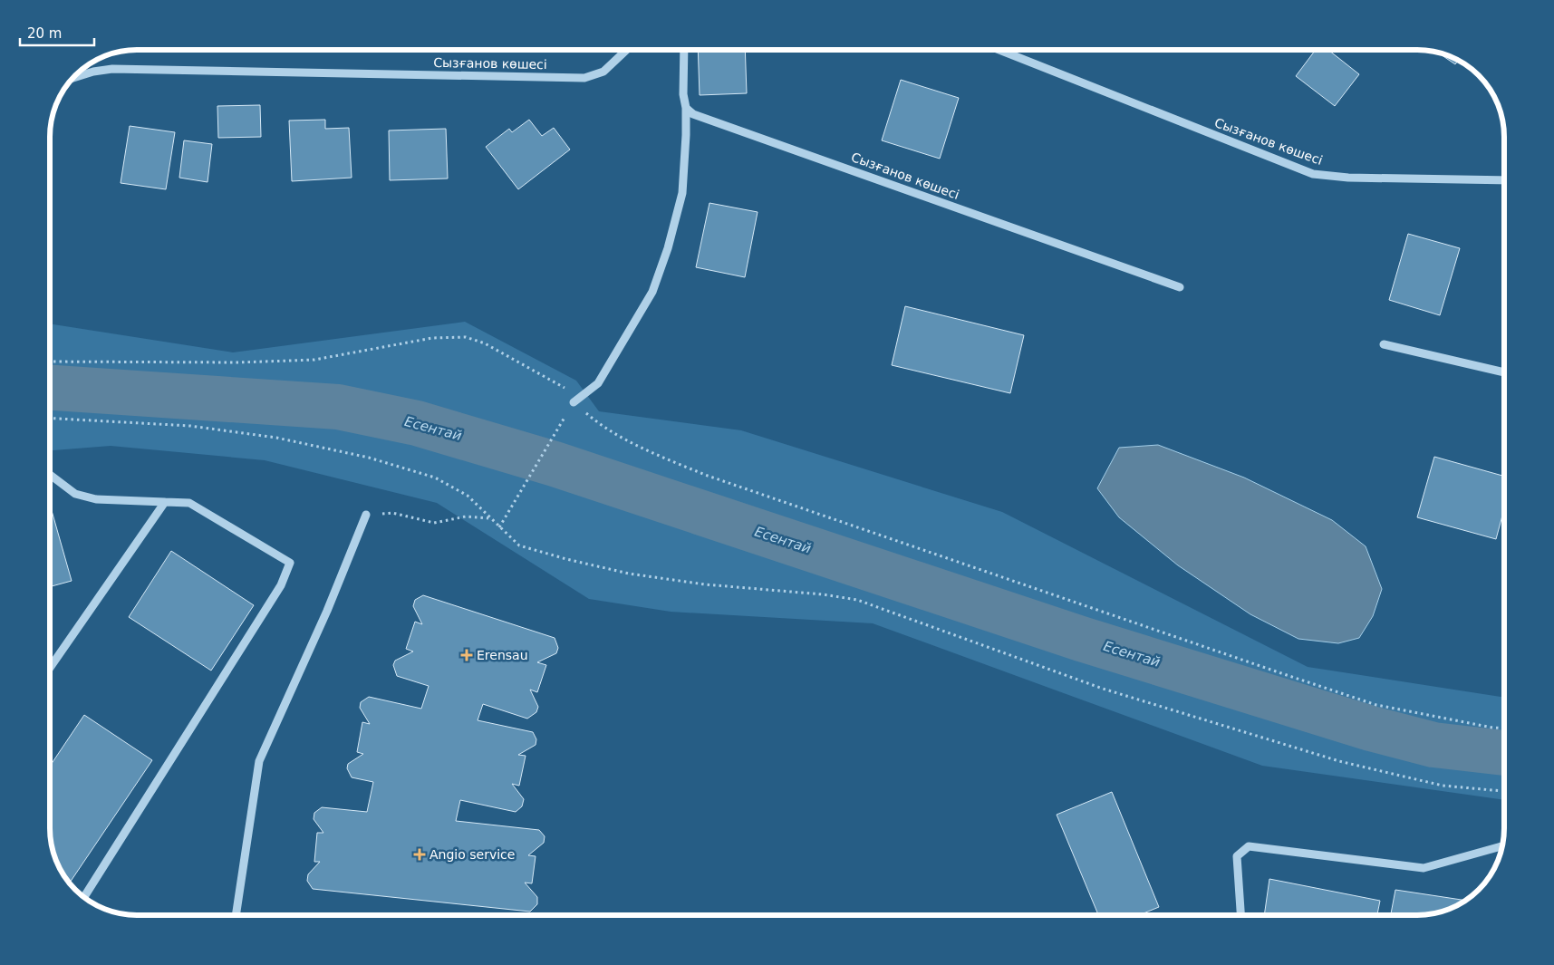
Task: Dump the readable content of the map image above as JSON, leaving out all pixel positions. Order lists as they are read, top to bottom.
{
  "streets": {
    "street": ["Сызғанов көшесі"]
  },
  "water": ["Есентай"],
  "places": {
    "health": ["Erensau", "Angio service"]
  },
  "scale_bar": "20 m"
}
